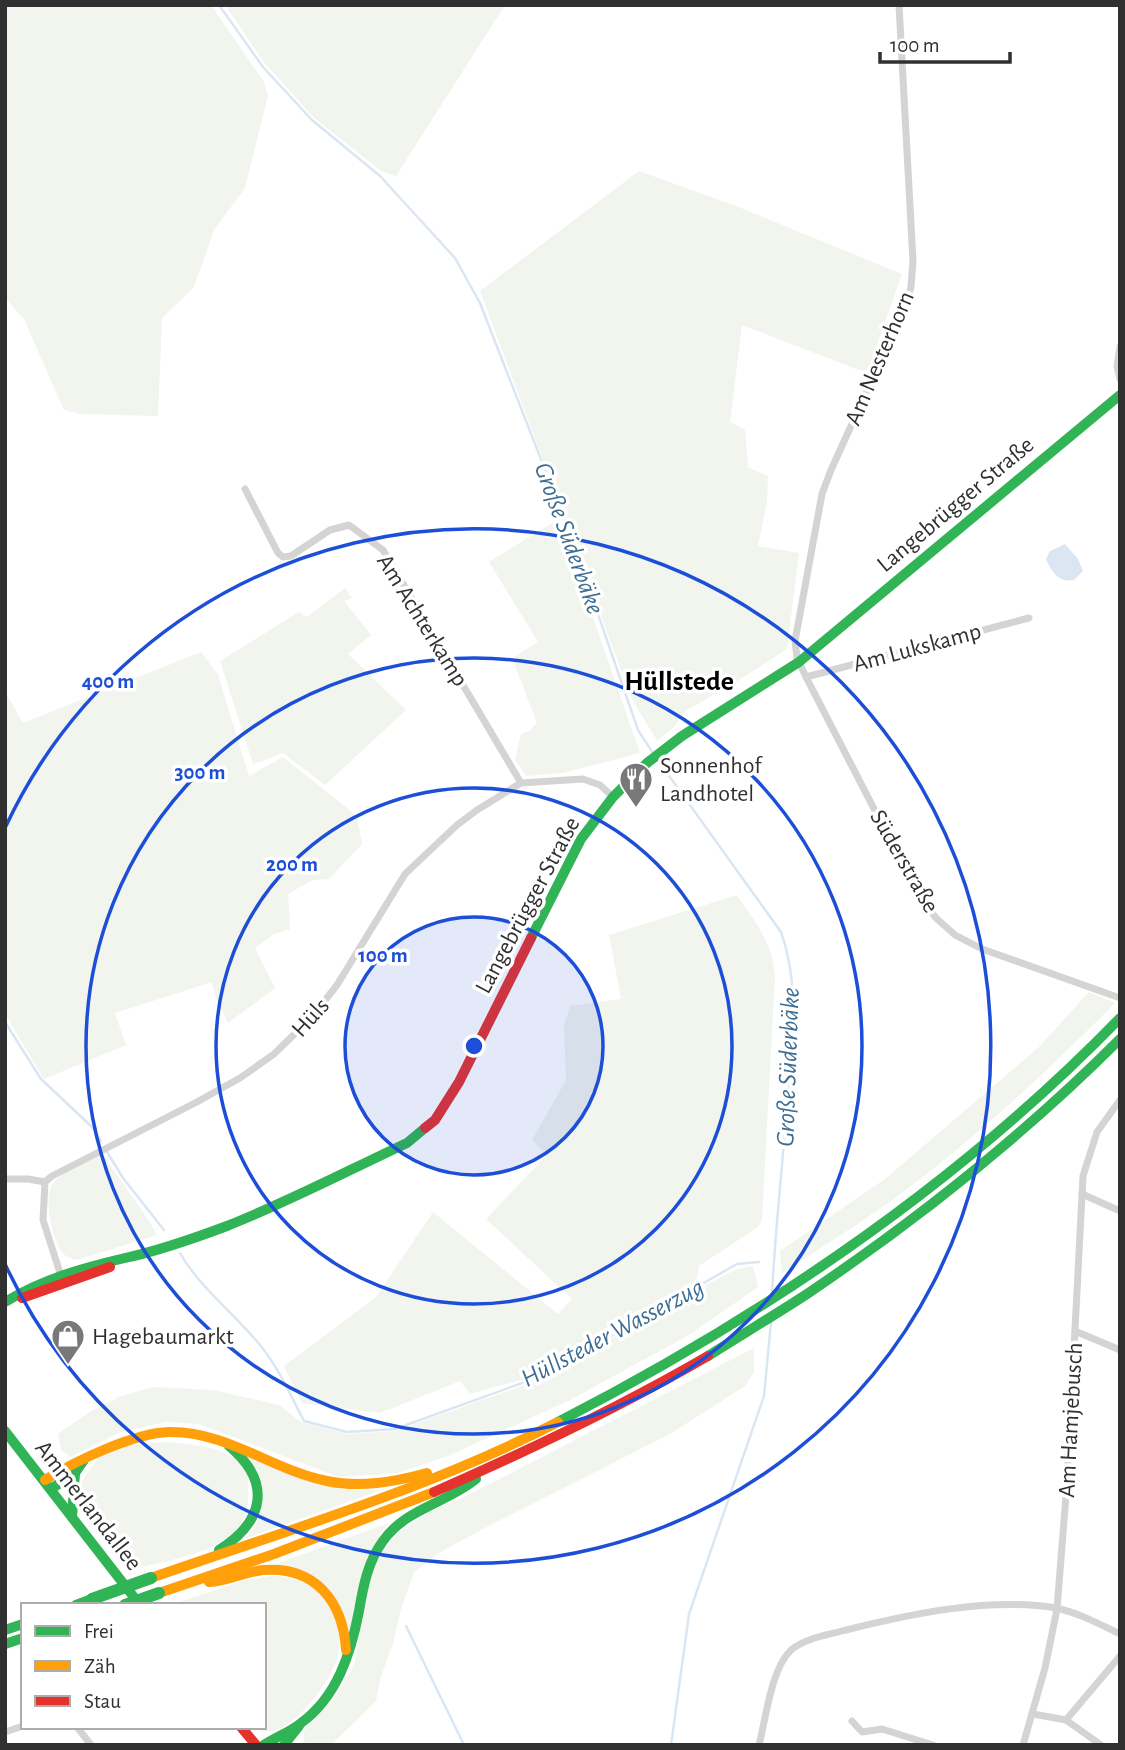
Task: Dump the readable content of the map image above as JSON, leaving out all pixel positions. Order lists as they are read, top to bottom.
{
  "streets": {
    "main road": ["Langebrügger Straße", "Ammerlandallee"],
    "street": [
      "Am Nesterhorn",
      "Am Achterkamp",
      "Am Lukskamp",
      "Süderstraße",
      "Hüls",
      "Am Hamjebusch"
    ]
  },
  "crossings": [
    ["Am Nesterhorn", "Langebrügger Straße"],
    ["Am Nesterhorn", "Süderstraße"],
    ["Langebrügger Straße", "Süderstraße"],
    ["Langebrügger Straße", "Hüls"],
    ["Am Achterkamp", "Hüls"],
    ["Am Lukskamp", "Süderstraße"]
  ],
  "districts": ["Hüllstede"],
  "water": ["Große Süderbäke", "Hüllsteder Wasserzug"],
  "places": {
    "restaurant": ["Sonnenhof Landhotel"],
    "shop": ["Hagebaumarkt"]
  },
  "legend": ["Frei", "Zäh", "Stau"],
  "scale_bar": "100 m",
  "rings": [
    "400 m",
    "300 m",
    "200 m",
    "100 m"
  ]
}
